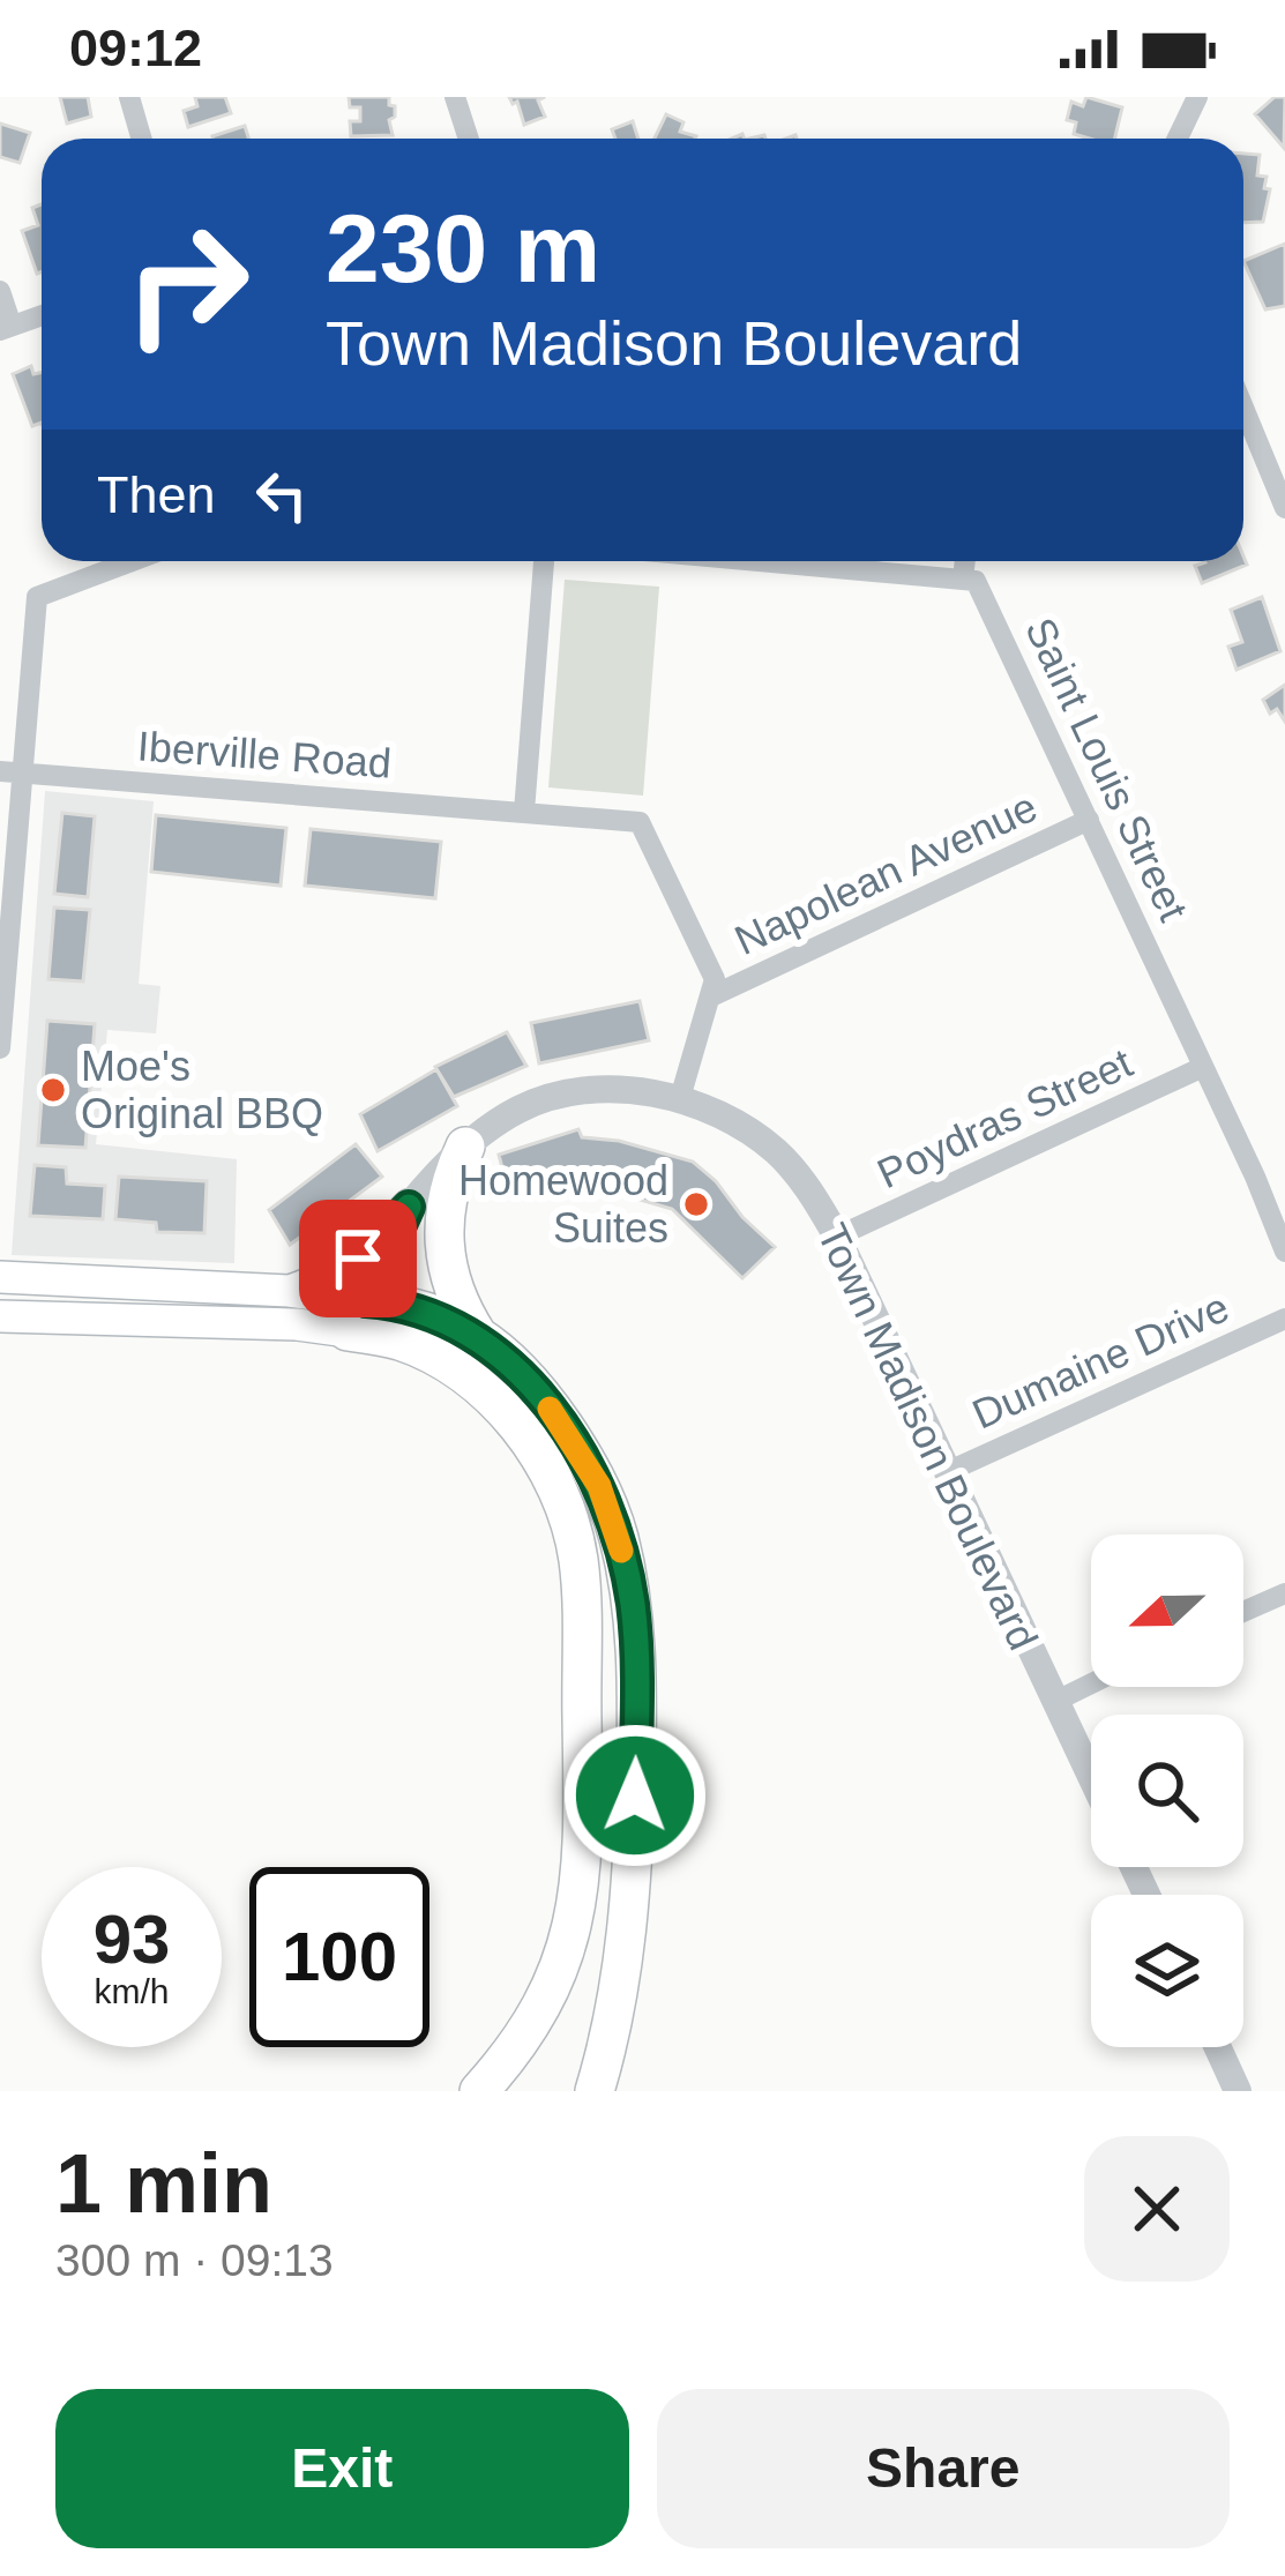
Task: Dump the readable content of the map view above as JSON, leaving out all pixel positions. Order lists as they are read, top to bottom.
{
  "streets": {
    "street": [
      "Iberville Road",
      "Saint Louis Street",
      "Napolean Avenue",
      "Poydras Street",
      "Dumaine Drive",
      "Town Madison Boulevard"
    ]
  },
  "crossings": [
    ["Iberville Road", "Napolean Avenue"],
    ["Saint Louis Street", "Napolean Avenue"],
    ["Saint Louis Street", "Poydras Street"],
    ["Poydras Street", "Town Madison Boulevard"],
    ["Dumaine Drive", "Town Madison Boulevard"]
  ],
  "places": ["Moe's Original BBQ", "Homewood Suites"],
  "north": "left",
  "page": {
    "status": "09:12",
    "turn": ["230 m", "Town Madison Boulevard"],
    "then": "Then",
    "speed": "93 km/h",
    "limit": "100",
    "heading": ["1 min", "300 m · 09:13"],
    "buttons": ["Exit", "Share"]
  }
}
